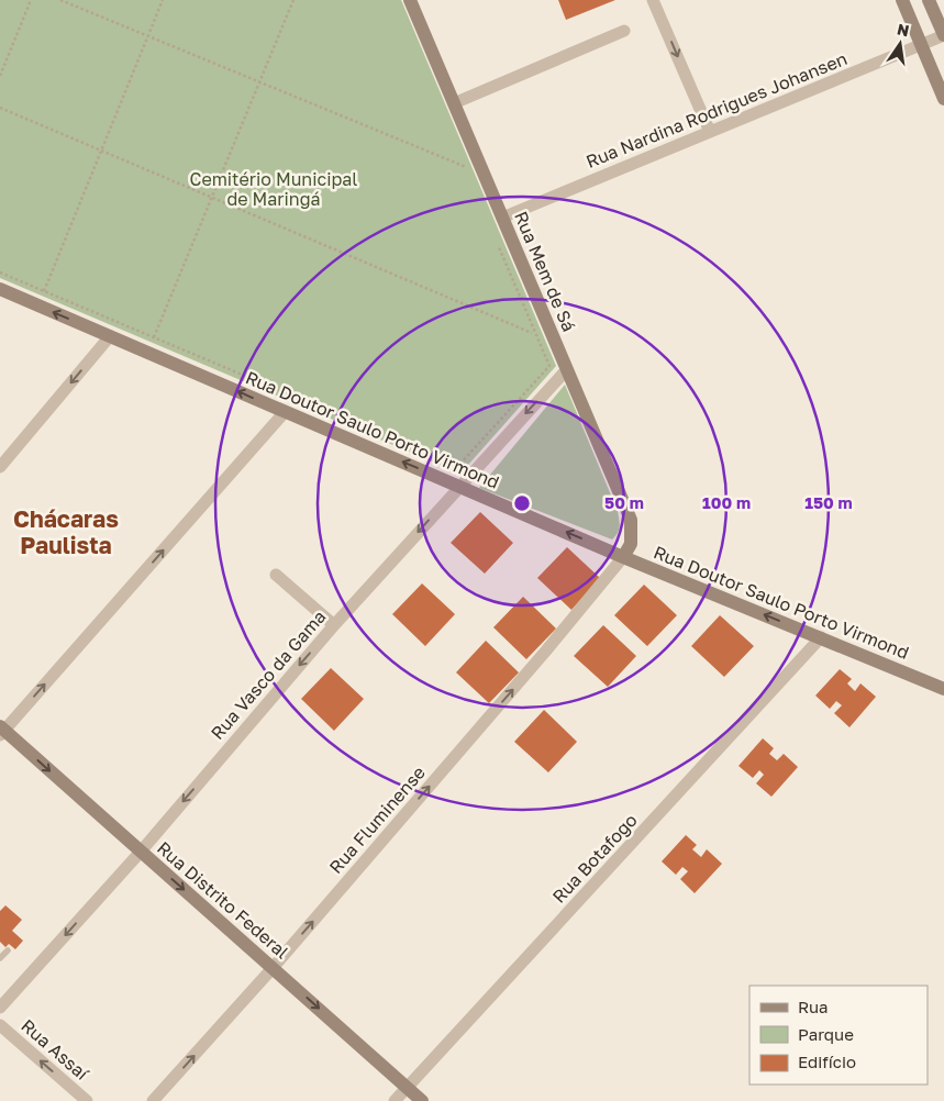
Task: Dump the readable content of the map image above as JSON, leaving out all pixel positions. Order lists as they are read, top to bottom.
{
  "streets": {
    "street": [
      "Rua Nardina Rodrigues Johansen",
      "Rua Mem de Sá",
      "Rua Doutor Saulo Porto Virmond",
      "Rua Vasco da Gama",
      "Rua Fluminense",
      "Rua Botafogo",
      "Rua Distrito Federal",
      "Rua Assaí"
    ]
  },
  "crossings": [
    ["Rua Nardina Rodrigues Johansen", "Rua Mem de Sá"],
    ["Rua Mem de Sá", "Rua Doutor Saulo Porto Virmond"],
    ["Rua Mem de Sá", "Rua Vasco da Gama"],
    ["Rua Mem de Sá", "Rua Fluminense"],
    ["Rua Doutor Saulo Porto Virmond", "Rua Vasco da Gama"],
    ["Rua Doutor Saulo Porto Virmond", "Rua Fluminense"],
    ["Rua Doutor Saulo Porto Virmond", "Rua Botafogo"],
    ["Rua Vasco da Gama", "Rua Distrito Federal"],
    ["Rua Fluminense", "Rua Distrito Federal"],
    ["Rua Botafogo", "Rua Distrito Federal"]
  ],
  "one_way": [
    "Rua Doutor Saulo Porto Virmond",
    "Rua Vasco da Gama",
    "Rua Fluminense",
    "Rua Distrito Federal",
    "Rua Assaí"
  ],
  "districts": ["Chácaras Paulista"],
  "parks": ["Cemitério Municipal de Maringá"],
  "legend": ["Rua", "Parque", "Edifício"],
  "north": "top",
  "rings": ["50 m", "100 m", "150 m"]
}
